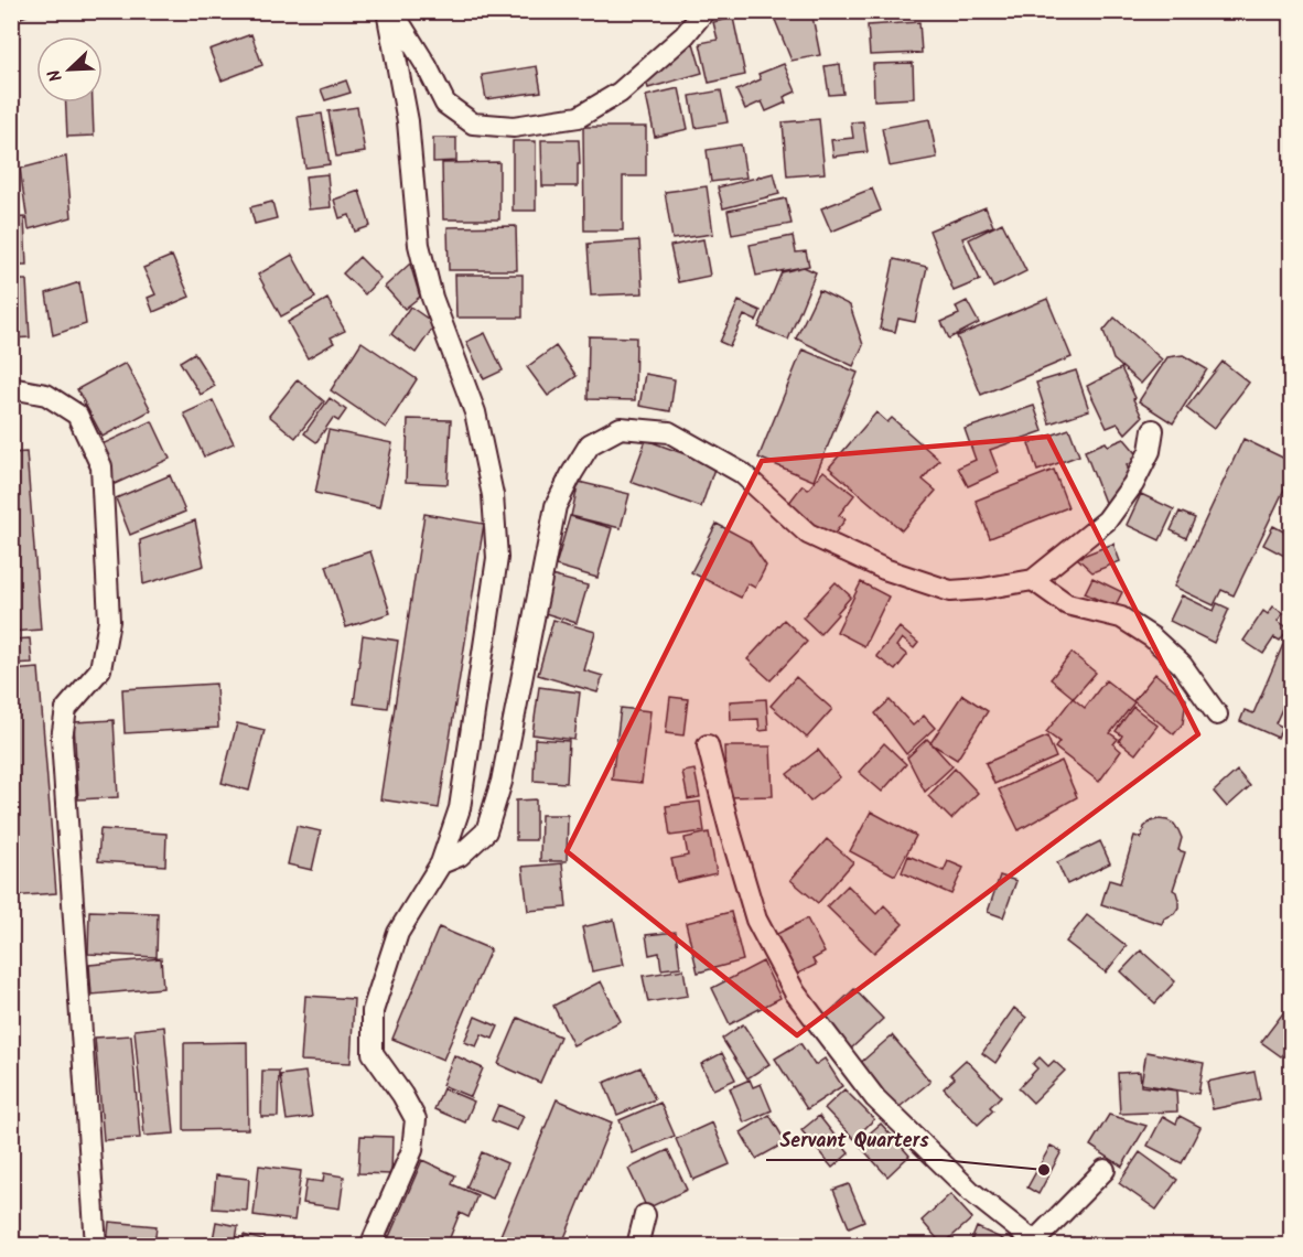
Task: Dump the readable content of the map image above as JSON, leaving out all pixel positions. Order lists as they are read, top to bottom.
{
  "places": ["Servant Quarters"],
  "north": "bottom left"
}
